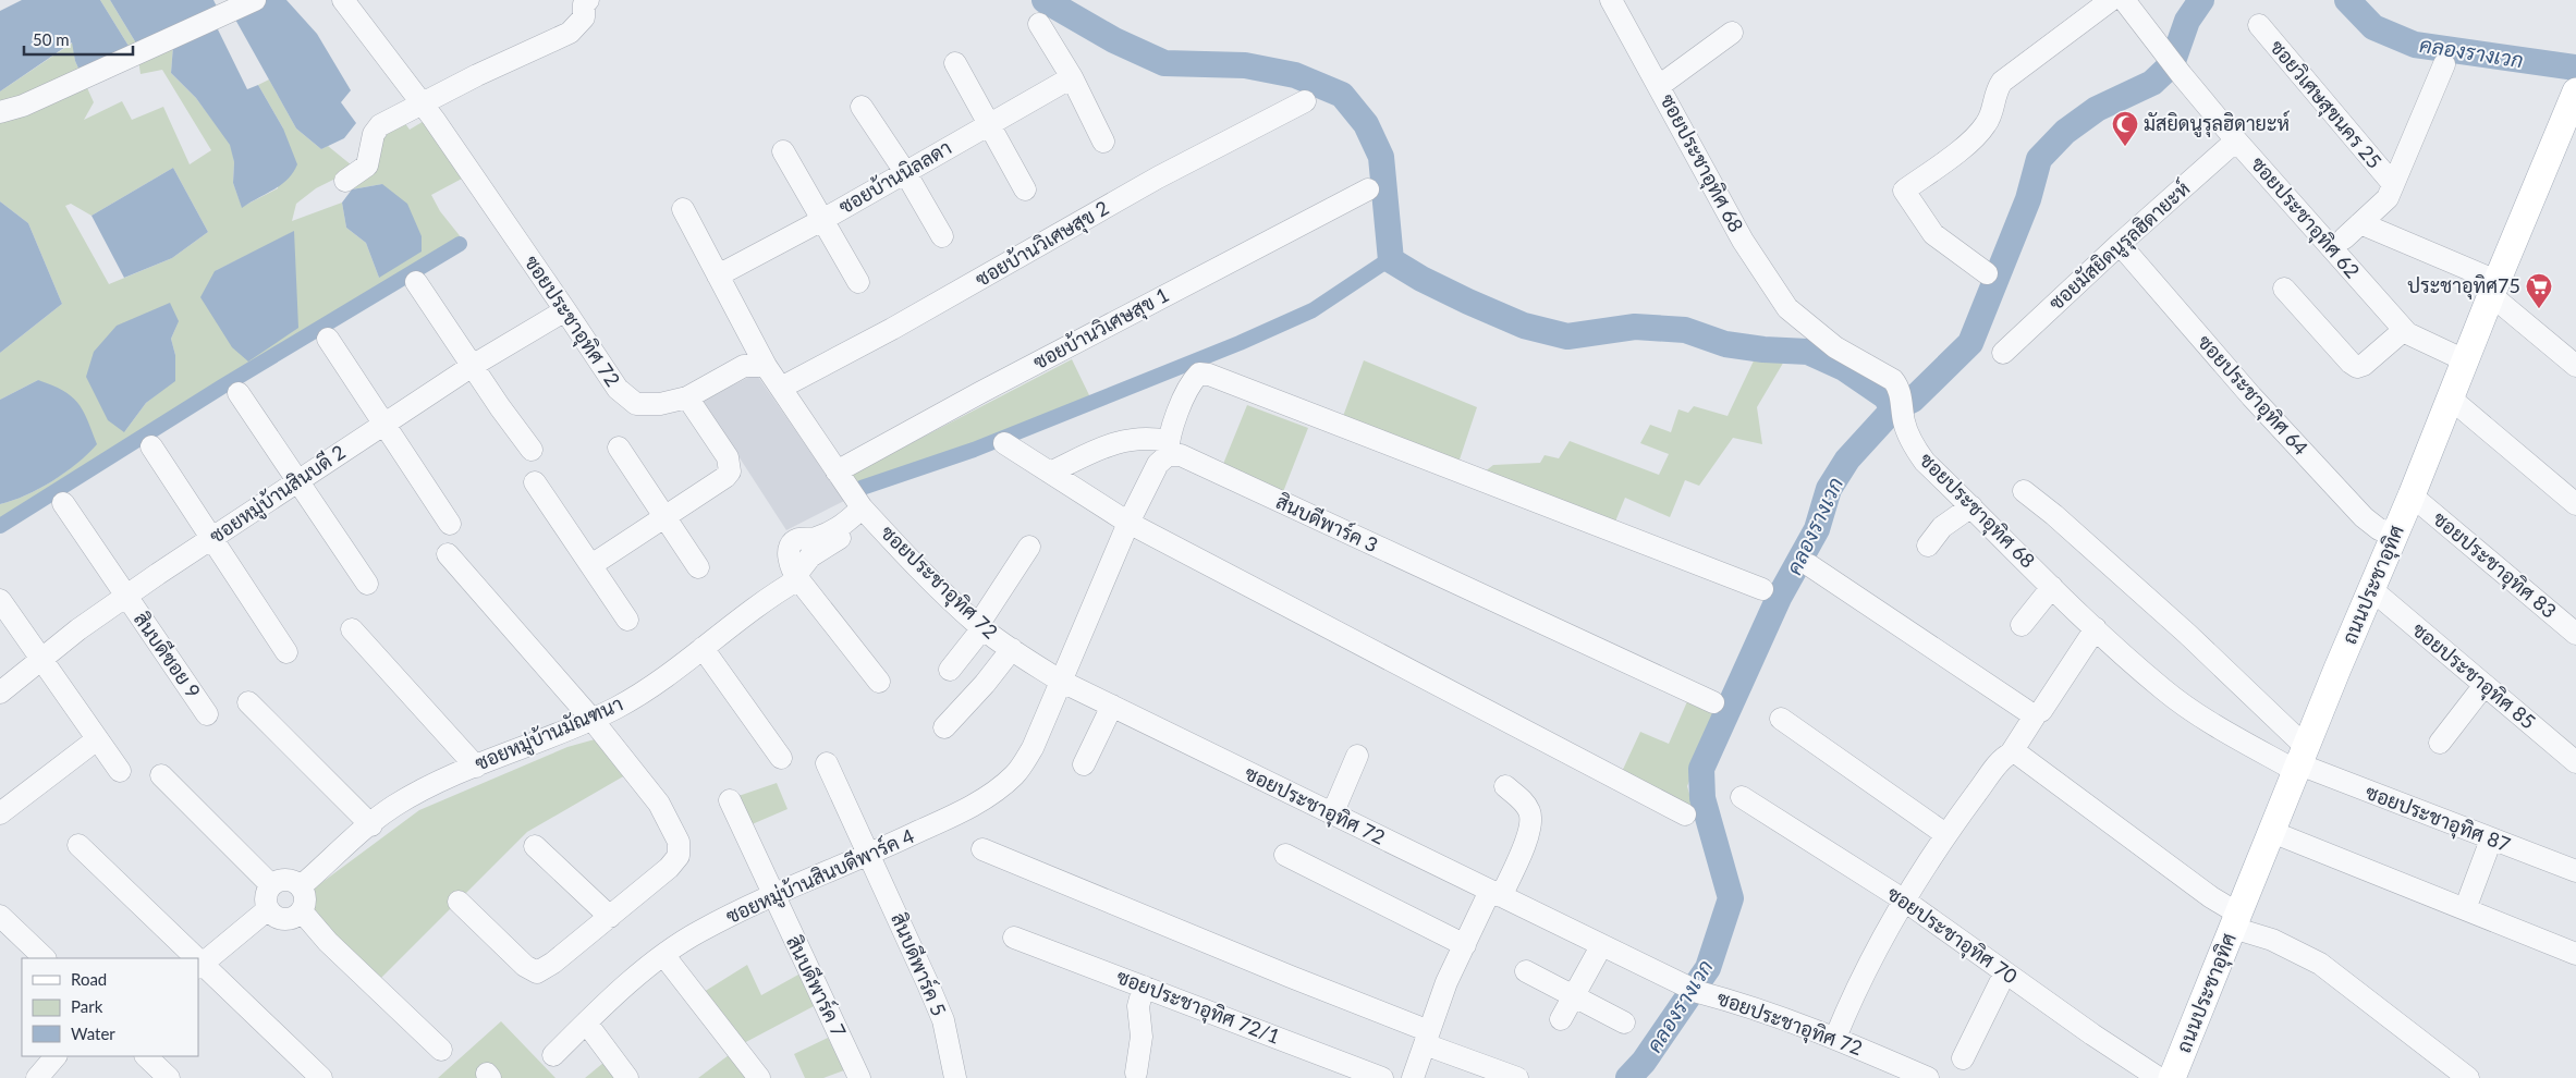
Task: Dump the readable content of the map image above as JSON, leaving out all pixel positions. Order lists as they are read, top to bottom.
{
  "streets": {
    "main road": ["ถนนประชาอุทิศ"],
    "street": [
      "ซอยวิเศษสุขนคร 25",
      "ซอยประชาอุทิศ 68",
      "ซอยบ้านนิลลดา",
      "ซอยประชาอุทิศ 62",
      "ซอยบ้านวิเศษสุข 2",
      "ซอยมัสยิดนูรุลฮิดายะห์",
      "ซอยประชาอุทิศ 72",
      "ซอยบ้านวิเศษสุข 1",
      "ซอยประชาอุทิศ 64",
      "ซอยหมู่บ้านสินบดี 2",
      "สินบดีพาร์ค 3",
      "ซอยประชาอุทิศ 83",
      "สินบดีซอย 9",
      "ซอยประชาอุทิศ 85",
      "ซอยหมู่บ้านมัณฑนา",
      "ซอยประชาอุทิศ 87",
      "ซอยหมู่บ้านสินบดีพาร์ค 4",
      "ซอยประชาอุทิศ 70",
      "สินบดีพาร์ค 5",
      "สินบดีพาร์ค 7",
      "ซอยประชาอุทิศ 72/1"
    ]
  },
  "crossings": [
    ["ซอยประชาอุทิศ 68", "ถนนประชาอุทิศ"],
    ["ซอยประชาอุทิศ 68", "ซอยประชาอุทิศ 87"],
    ["ซอยประชาอุทิศ 62", "ซอยมัสยิดนูรุลฮิดายะห์"],
    ["ซอยประชาอุทิศ 62", "ถนนประชาอุทิศ"],
    ["ซอยบ้านวิเศษสุข 2", "ซอยประชาอุทิศ 72"],
    ["ซอยมัสยิดนูรุลฮิดายะห์", "ซอยประชาอุทิศ 64"],
    ["ซอยประชาอุทิศ 72", "ซอยบ้านวิเศษสุข 1"],
    ["ซอยประชาอุทิศ 72", "ซอยหมู่บ้านสินบดี 2"],
    ["ซอยประชาอุทิศ 72", "ซอยหมู่บ้านมัณฑนา"],
    ["ซอยประชาอุทิศ 72", "ซอยหมู่บ้านสินบดีพาร์ค 4"],
    ["ซอยประชาอุทิศ 64", "ถนนประชาอุทิศ"],
    ["ซอยหมู่บ้านสินบดี 2", "สินบดีซอย 9"],
    ["ซอยประชาอุทิศ 83", "ถนนประชาอุทิศ"],
    ["ถนนประชาอุทิศ", "ซอยประชาอุทิศ 85"],
    ["ถนนประชาอุทิศ", "ซอยประชาอุทิศ 87"],
    ["ซอยหมู่บ้านสินบดีพาร์ค 4", "สินบดีพาร์ค 5"],
    ["ซอยหมู่บ้านสินบดีพาร์ค 4", "สินบดีพาร์ค 7"]
  ],
  "water": ["คลองรางเวก"],
  "places": {
    "mosque": ["มัสยิดนูรุลฮิดายะห์"],
    "supermarket": ["ประชาอุทิศ75"]
  },
  "legend": ["Road", "Park", "Water"],
  "scale_bar": "50 m"
}
